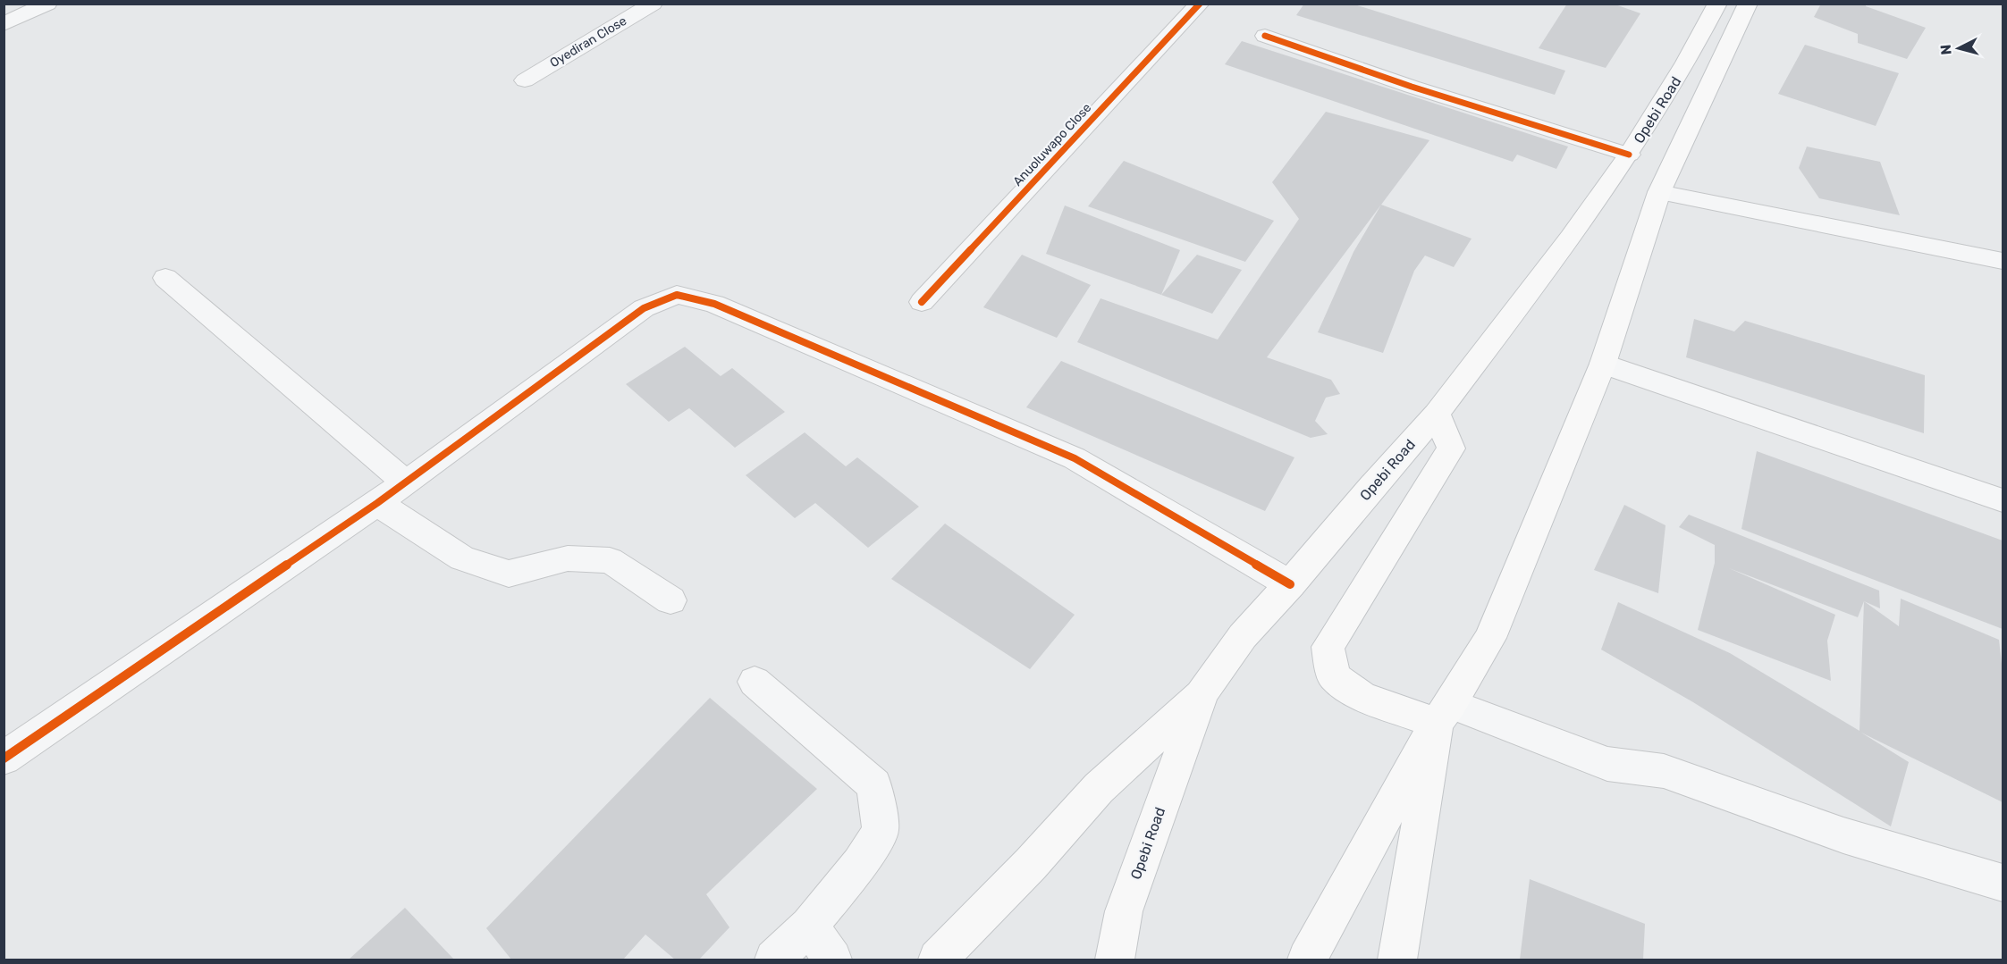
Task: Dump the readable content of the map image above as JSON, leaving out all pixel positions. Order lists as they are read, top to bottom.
{
  "streets": {
    "main road": ["Opebi Road"],
    "street": ["Oyediran Close", "Anuoluwapo Close"]
  },
  "north": "left"
}
